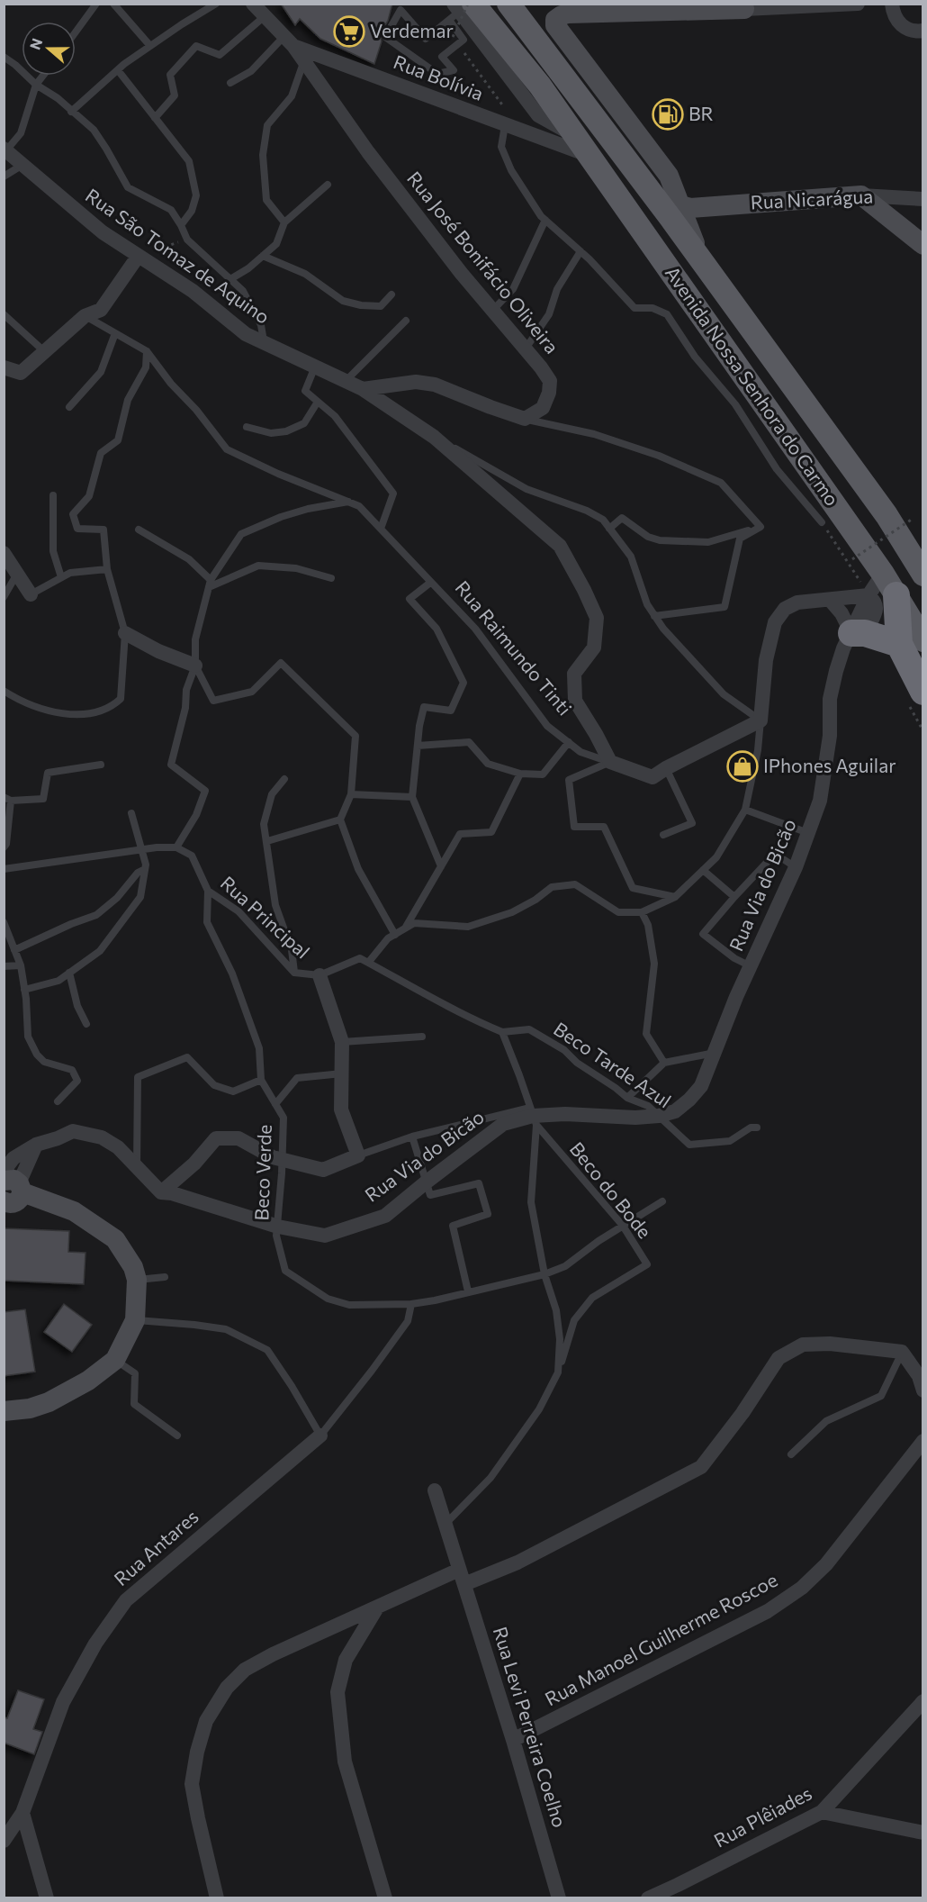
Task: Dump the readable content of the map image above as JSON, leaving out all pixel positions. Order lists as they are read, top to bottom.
{
  "streets": {
    "main road": ["Avenida Nossa Senhora do Carmo"],
    "street": [
      "Rua Bolívia",
      "Rua Nicarágua",
      "Rua São Tomaz de Aquino",
      "Rua José Bonifácio Oliveira",
      "Rua Raimundo Tinti",
      "Rua Via do Bicão",
      "Rua Antares",
      "Rua Manoel Guilherme Roscoe",
      "Rua Levi Perreira Coelho",
      "Rua Plêiades"
    ],
    "lane": [
      "Rua Principal",
      "Beco Tarde Azul",
      "Beco Verde",
      "Beco do Bode"
    ]
  },
  "crossings": [
    ["Rua Bolívia", "Rua José Bonifácio Oliveira"],
    ["Rua Bolívia", "Avenida Nossa Senhora do Carmo"],
    ["Rua Nicarágua", "Avenida Nossa Senhora do Carmo"],
    ["Rua São Tomaz de Aquino", "Rua Raimundo Tinti"],
    ["Rua Via do Bicão", "Beco Tarde Azul"],
    ["Rua Via do Bicão", "Beco Verde"],
    ["Rua Via do Bicão", "Beco do Bode"],
    ["Rua Principal", "Beco Verde"],
    ["Beco Verde", "Beco do Bode"],
    ["Rua Manoel Guilherme Roscoe", "Rua Levi Perreira Coelho"]
  ],
  "places": {
    "supermarket": ["Verdemar"],
    "fuel station": ["BR"],
    "shop": ["IPhones Aguilar"]
  },
  "north": "left"
}
